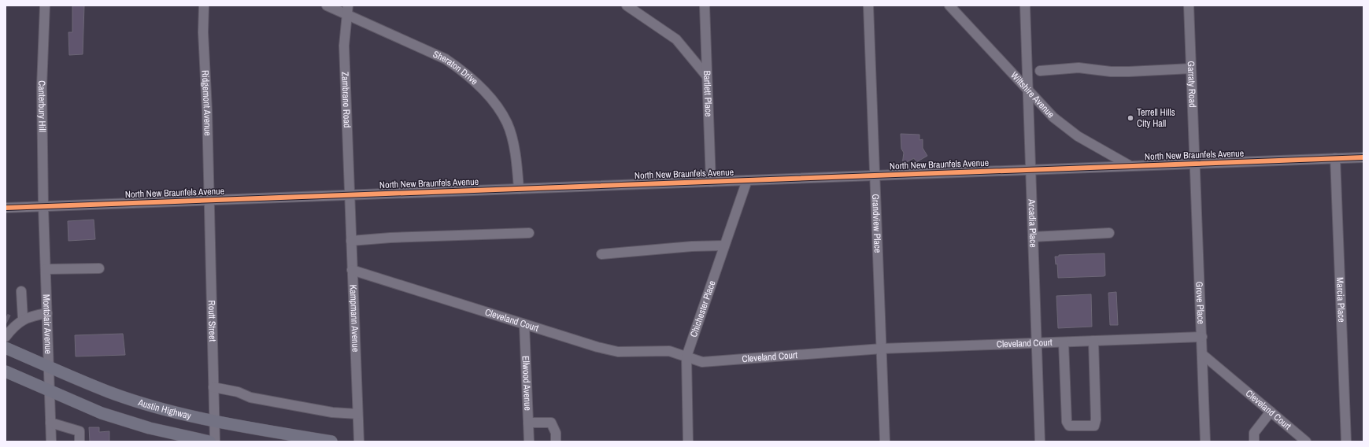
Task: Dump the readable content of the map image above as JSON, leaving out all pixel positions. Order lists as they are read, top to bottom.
{
  "streets": {
    "main road": ["Austin Highway"],
    "street": [
      "Sheraton Drive",
      "Garraty Road",
      "Bartlett Place",
      "Wiltshire Avenue",
      "Zambrano Road",
      "Ridgemont Avenue",
      "Canterbury Hill",
      "North New Braunfels Avenue",
      "Grandview Place",
      "Arcadia Place",
      "Marcia Place",
      "Grove Place",
      "Chichester Place",
      "Kampmann Avenue",
      "Cleveland Court",
      "Routt Street",
      "Montclair Avenue",
      "Ellwood Avenue"
    ]
  },
  "crossings": [
    ["Sheraton Drive", "Zambrano Road"],
    ["Sheraton Drive", "North New Braunfels Avenue"],
    ["Garraty Road", "North New Braunfels Avenue"],
    ["Garraty Road", "Grove Place"],
    ["Bartlett Place", "North New Braunfels Avenue"],
    ["Wiltshire Avenue", "North New Braunfels Avenue"],
    ["Wiltshire Avenue", "Arcadia Place"],
    ["Zambrano Road", "North New Braunfels Avenue"],
    ["Zambrano Road", "Kampmann Avenue"],
    ["Ridgemont Avenue", "North New Braunfels Avenue"],
    ["Ridgemont Avenue", "Routt Street"],
    ["Canterbury Hill", "North New Braunfels Avenue"],
    ["Canterbury Hill", "Montclair Avenue"],
    ["North New Braunfels Avenue", "Grandview Place"],
    ["North New Braunfels Avenue", "Arcadia Place"],
    ["North New Braunfels Avenue", "Marcia Place"],
    ["North New Braunfels Avenue", "Grove Place"],
    ["North New Braunfels Avenue", "Chichester Place"],
    ["North New Braunfels Avenue", "Kampmann Avenue"],
    ["North New Braunfels Avenue", "Routt Street"],
    ["North New Braunfels Avenue", "Montclair Avenue"],
    ["Grandview Place", "Cleveland Court"],
    ["Arcadia Place", "Cleveland Court"],
    ["Grove Place", "Cleveland Court"],
    ["Chichester Place", "Cleveland Court"],
    ["Kampmann Avenue", "Cleveland Court"],
    ["Cleveland Court", "Ellwood Avenue"],
    ["Routt Street", "Austin Highway"],
    ["Montclair Avenue", "Austin Highway"]
  ],
  "places": ["Terrell Hills City Hall"]
}
